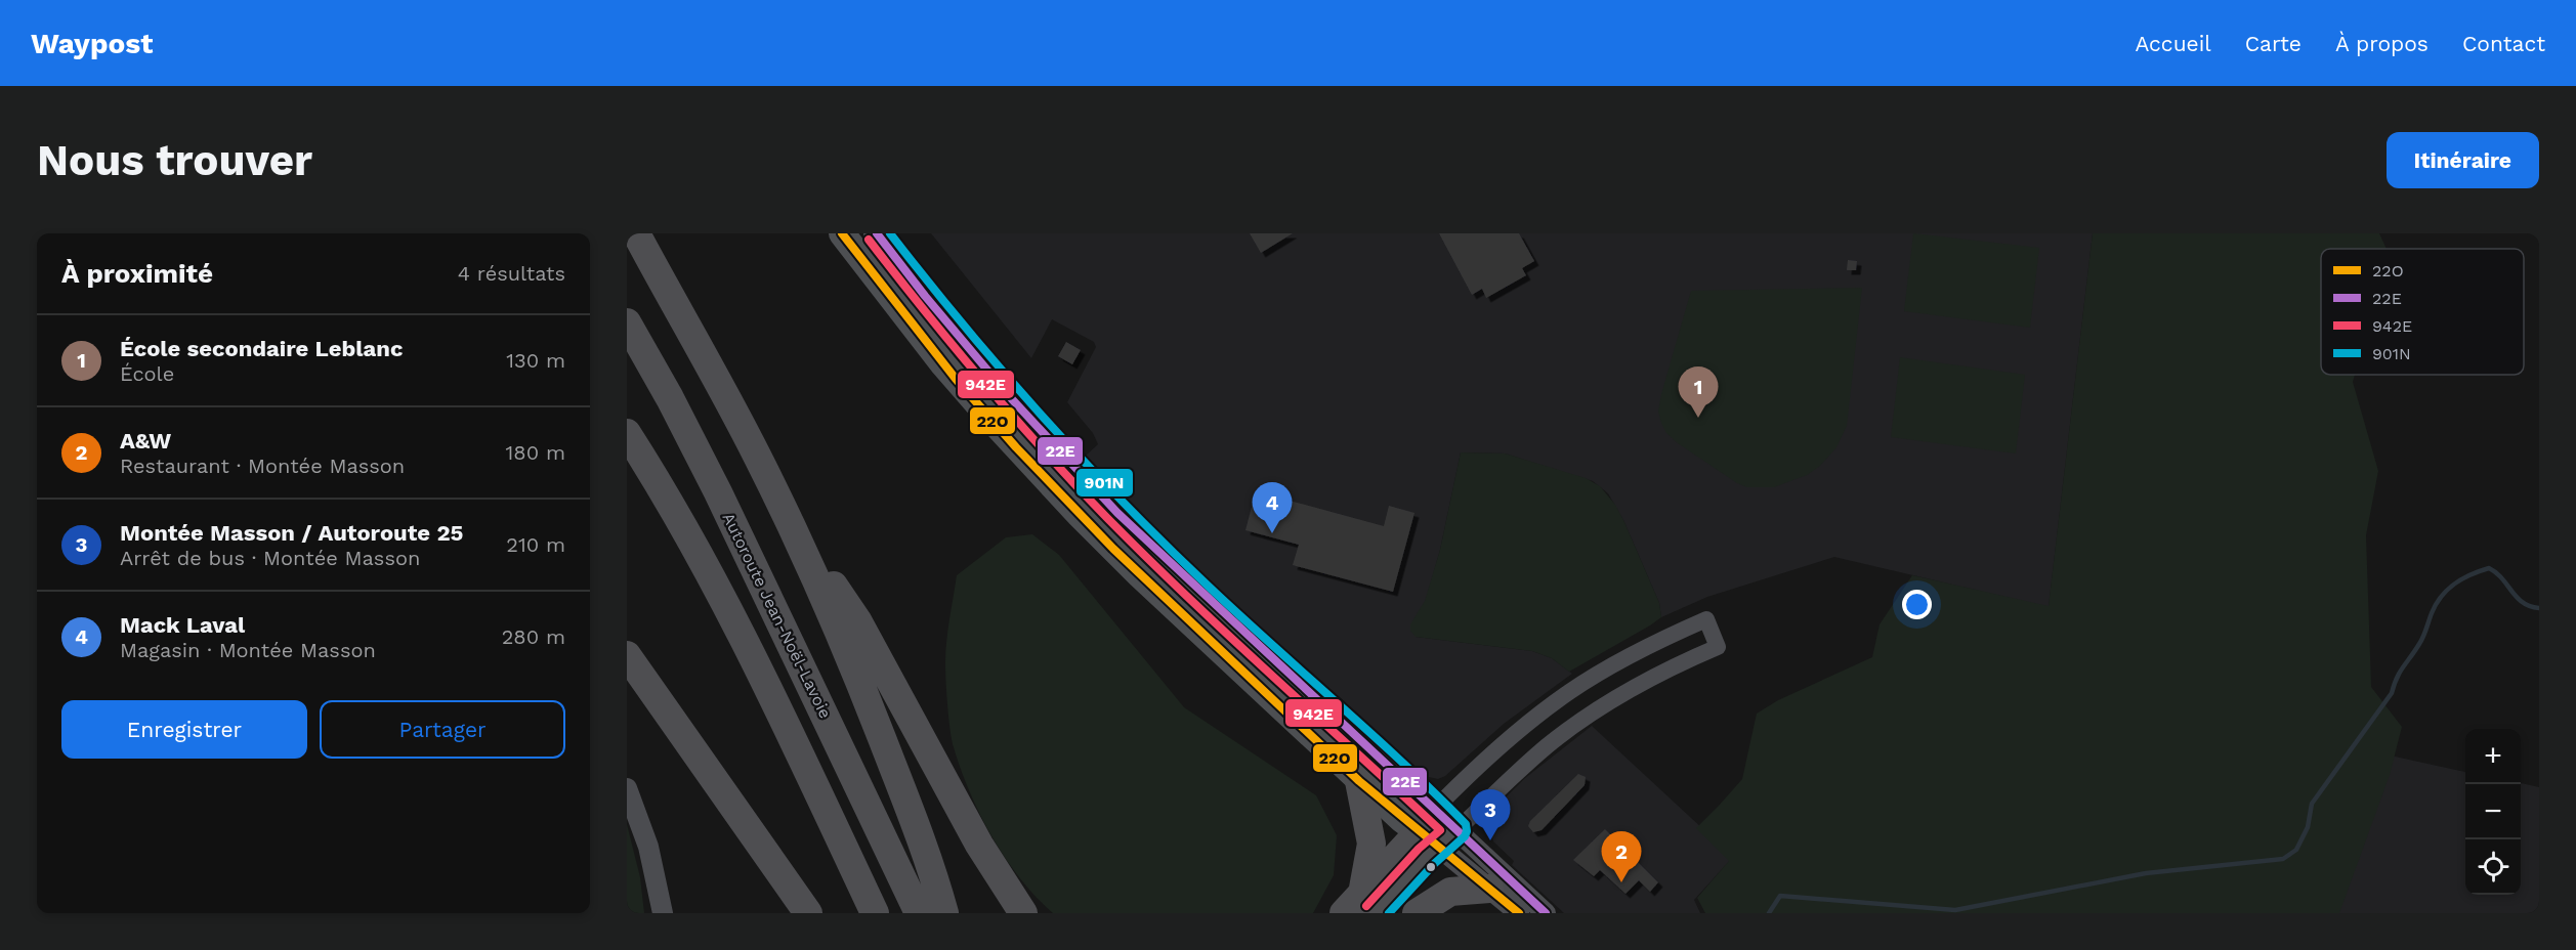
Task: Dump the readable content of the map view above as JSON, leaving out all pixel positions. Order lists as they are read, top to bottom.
{
  "streets": {
    "highway": ["Autoroute Jean-Noël-Lavoie"]
  },
  "lines": [
    "transit line 22O",
    "transit line 22E",
    "transit line 901N",
    "transit line 942E"
  ],
  "legend": [
    "22O",
    "22E",
    "942E",
    "901N"
  ],
  "page": {
    "header": "Waypost",
    "nav": [
      "Accueil",
      "Carte",
      "À propos",
      "Contact"
    ],
    "buttons": [
      "Itinéraire",
      ["Enregistrer", "Partager"]
    ],
    "title": "Nous trouver",
    "heading": ["À proximité", "4 résultats"],
    "list": [
      {
        "mark": "1",
        "name": "École secondaire Leblanc",
        "note": "École",
        "value": "130 m"
      },
      {
        "mark": "2",
        "name": "A&W",
        "note": "Restaurant · Montée Masson",
        "value": "180 m"
      },
      {
        "mark": "3",
        "name": "Montée Masson / Autoroute 25",
        "note": "Arrêt de bus · Montée Masson",
        "value": "210 m"
      },
      {
        "mark": "4",
        "name": "Mack Laval",
        "note": "Magasin · Montée Masson",
        "value": "280 m"
      }
    ],
    "pins": [
      "1",
      "4",
      "3",
      "2"
    ],
    "map_buttons": ["+", "−"]
  }
}
